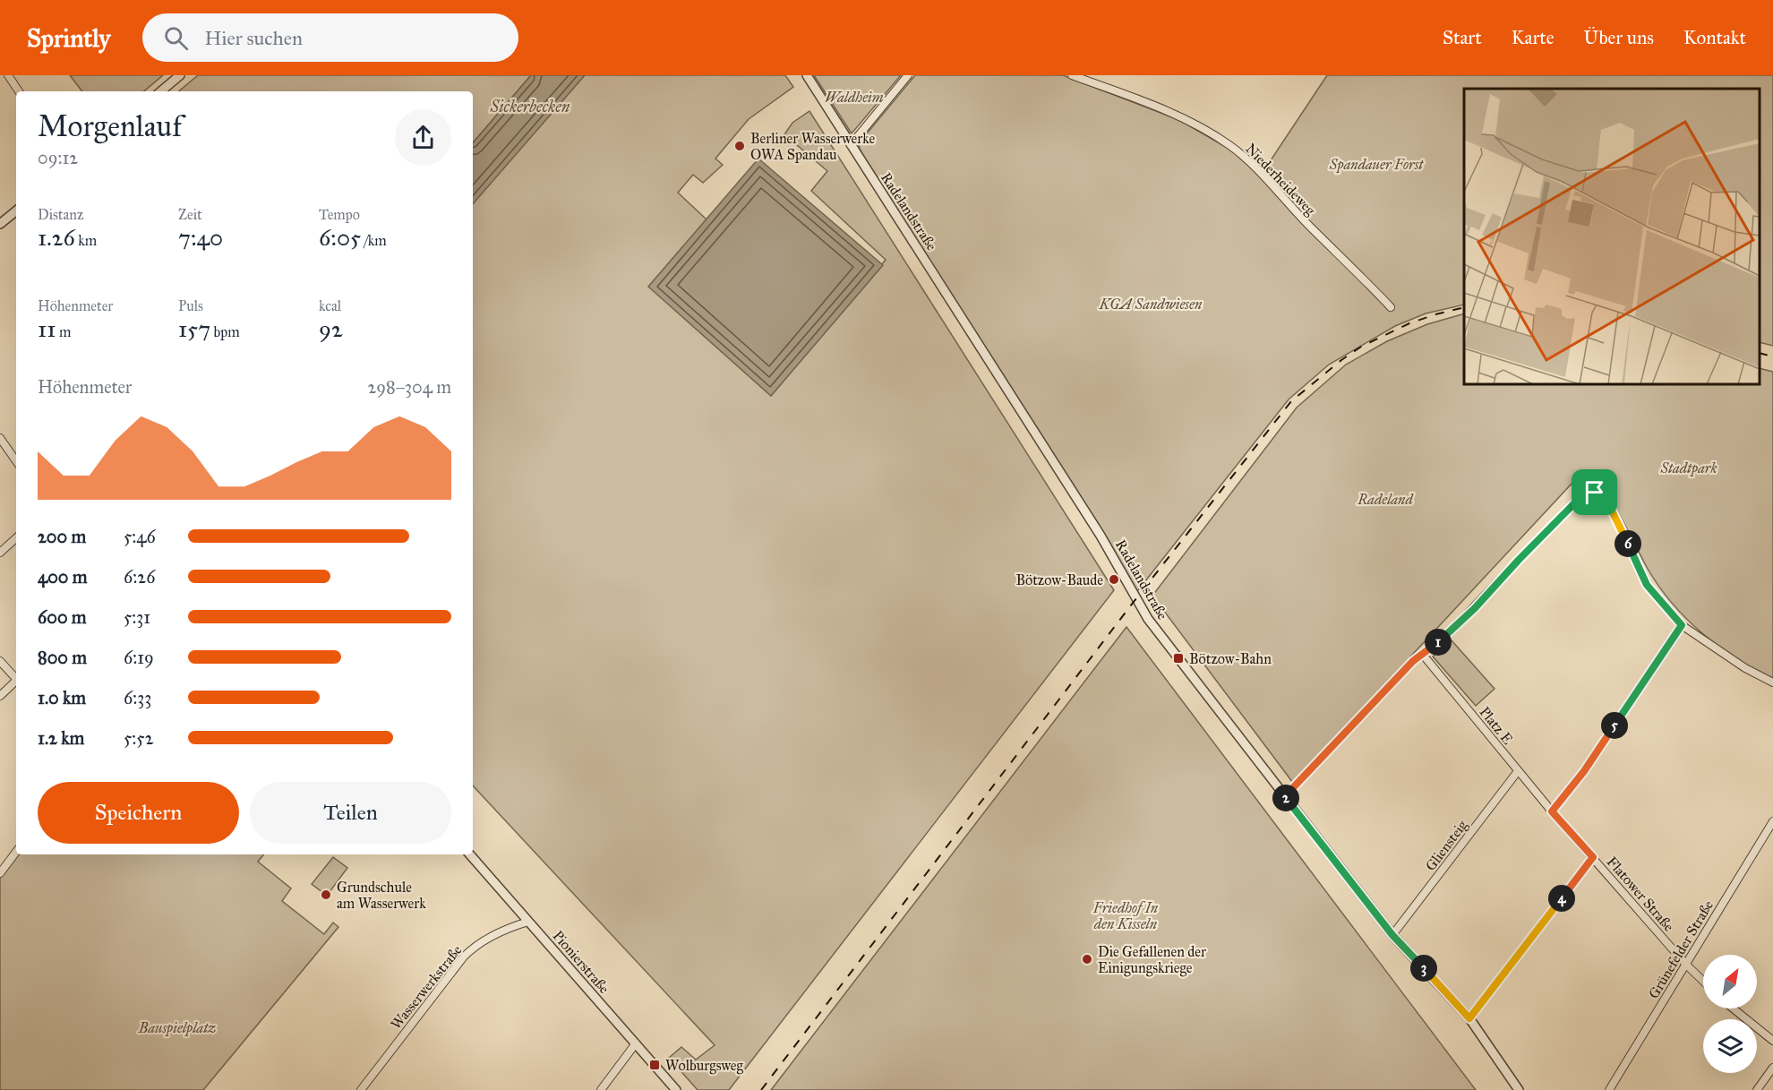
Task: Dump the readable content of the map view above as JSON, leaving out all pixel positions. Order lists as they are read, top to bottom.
{
  "streets": {
    "street": [
      "Niederheideweg",
      "Radelandstraße",
      "Platz E",
      "Gliensteig",
      "Flatower Straße",
      "Grünefelder Straße",
      "Pionierstraße",
      "Wasserwerkstraße"
    ]
  },
  "crossings": [
    ["Radelandstraße", "Gliensteig"],
    ["Platz E", "Gliensteig"],
    ["Platz E", "Flatower Straße"],
    ["Flatower Straße", "Grünefelder Straße"],
    ["Pionierstraße", "Wasserwerkstraße"]
  ],
  "water": ["Sickerbecken"],
  "parks": [
    "Waldheim",
    "Spandauer Forst",
    "KGA Sandwiesen",
    "Stadtpark",
    "Radeland",
    "Friedhof In den Kisseln",
    "Bauspielplatz"
  ],
  "places": {
    "other": [
      "Berliner Wasserwerke OWA Spandau",
      "Bötzow-Baude",
      "Grundschule am Wasserwerk",
      "Die Gefallenen der Einigungskriege"
    ],
    "transit": ["Bötzow-Bahn", "Wolburgsweg"]
  },
  "north": "top right",
  "page": {
    "header": "Sprintly",
    "search": "Hier suchen",
    "nav": [
      "Start",
      "Karte",
      "Über uns",
      "Kontakt"
    ],
    "heading": ["Morgenlauf", "09:12"],
    "stats": [
      ["Distanz", "1.26 km"],
      ["Zeit", "7:40"],
      ["Tempo", "6:05 /km"],
      ["Höhenmeter", "11 m"],
      ["Puls", "157 bpm"],
      ["kcal", "92"]
    ],
    "chart": ["Höhenmeter", "298–304 m"],
    "list": [
      {
        "name": "200 m",
        "note": "5:46"
      },
      {
        "name": "400 m",
        "note": "6:26"
      },
      {
        "name": "600 m",
        "note": "5:31"
      },
      {
        "name": "800 m",
        "note": "6:19"
      },
      {
        "name": "1.0 km",
        "note": "6:33"
      },
      {
        "name": "1.2 km",
        "note": "5:52"
      }
    ],
    "pins": [
      "6",
      "1",
      "5",
      "2",
      "4",
      "3"
    ],
    "buttons": ["Speichern", "Teilen"]
  }
}
